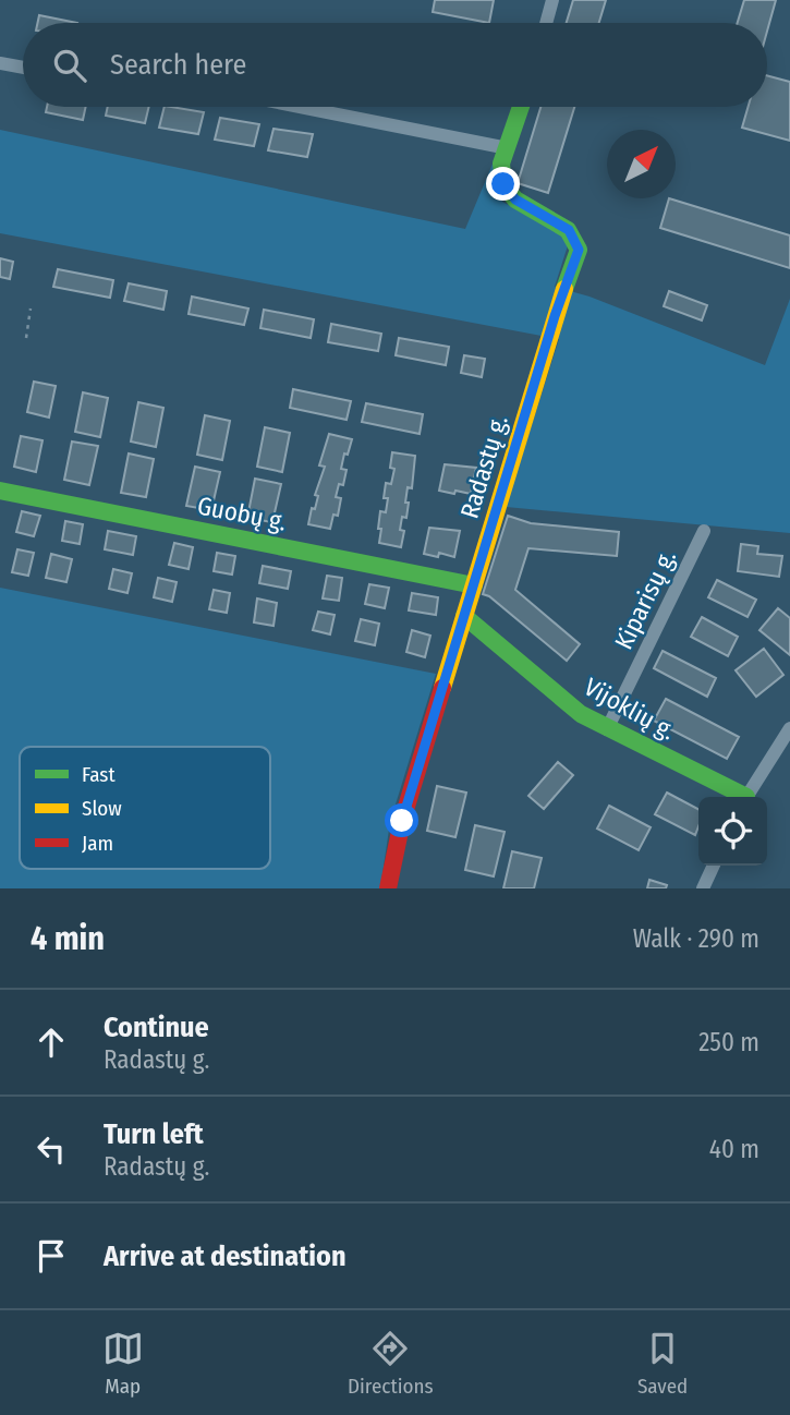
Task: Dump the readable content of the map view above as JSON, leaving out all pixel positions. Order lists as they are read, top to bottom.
{
  "streets": {
    "street": [
      "Radastų g.",
      "Guobų g.",
      "Kiparisų g.",
      "Vijoklių g."
    ]
  },
  "crossings": [
    ["Radastų g.", "Guobų g."],
    ["Radastų g.", "Vijoklių g."],
    ["Kiparisų g.", "Vijoklių g."]
  ],
  "legend": ["Fast", "Slow", "Jam"],
  "north": "top right",
  "page": {
    "search": "Search here",
    "heading": ["4 min", "Walk · 290 m"],
    "list": [
      ["Continue", "Radastų g.", "250 m"],
      ["Turn left", "Radastų g.", "40 m"],
      "Arrive at destination"
    ],
    "nav": ["Map", "Directions", "Saved"]
  }
}
